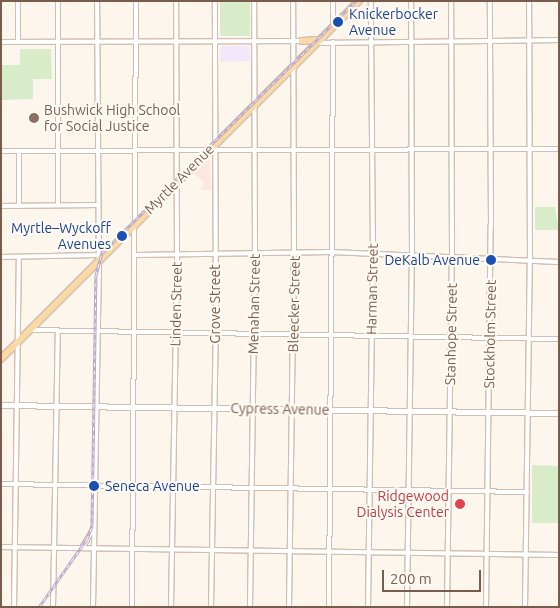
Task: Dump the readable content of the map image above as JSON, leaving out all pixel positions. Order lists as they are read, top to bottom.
{
  "streets": {
    "main road": ["Myrtle Avenue", "Cypress Avenue"],
    "street": [
      "Harman Street",
      "Linden Street",
      "Grove Street",
      "Menahan Street",
      "Bleecker Street",
      "Stanhope Street",
      "Stockholm Street"
    ]
  },
  "crossings": [
    ["Myrtle Avenue", "Linden Street"],
    ["Myrtle Avenue", "Grove Street"],
    ["Myrtle Avenue", "Menahan Street"],
    ["Myrtle Avenue", "Bleecker Street"],
    ["Harman Street", "Cypress Avenue"],
    ["Linden Street", "Cypress Avenue"],
    ["Grove Street", "Cypress Avenue"],
    ["Menahan Street", "Cypress Avenue"],
    ["Bleecker Street", "Cypress Avenue"],
    ["Stanhope Street", "Cypress Avenue"],
    ["Stockholm Street", "Cypress Avenue"]
  ],
  "places": [
    "Knickerbocker Avenue",
    "Bushwick High School for Social Justice",
    "Myrtle–Wyckoff Avenues",
    "DeKalb Avenue",
    "Seneca Avenue",
    "Ridgewood Dialysis Center"
  ],
  "scale_bar": "200 m"
}
